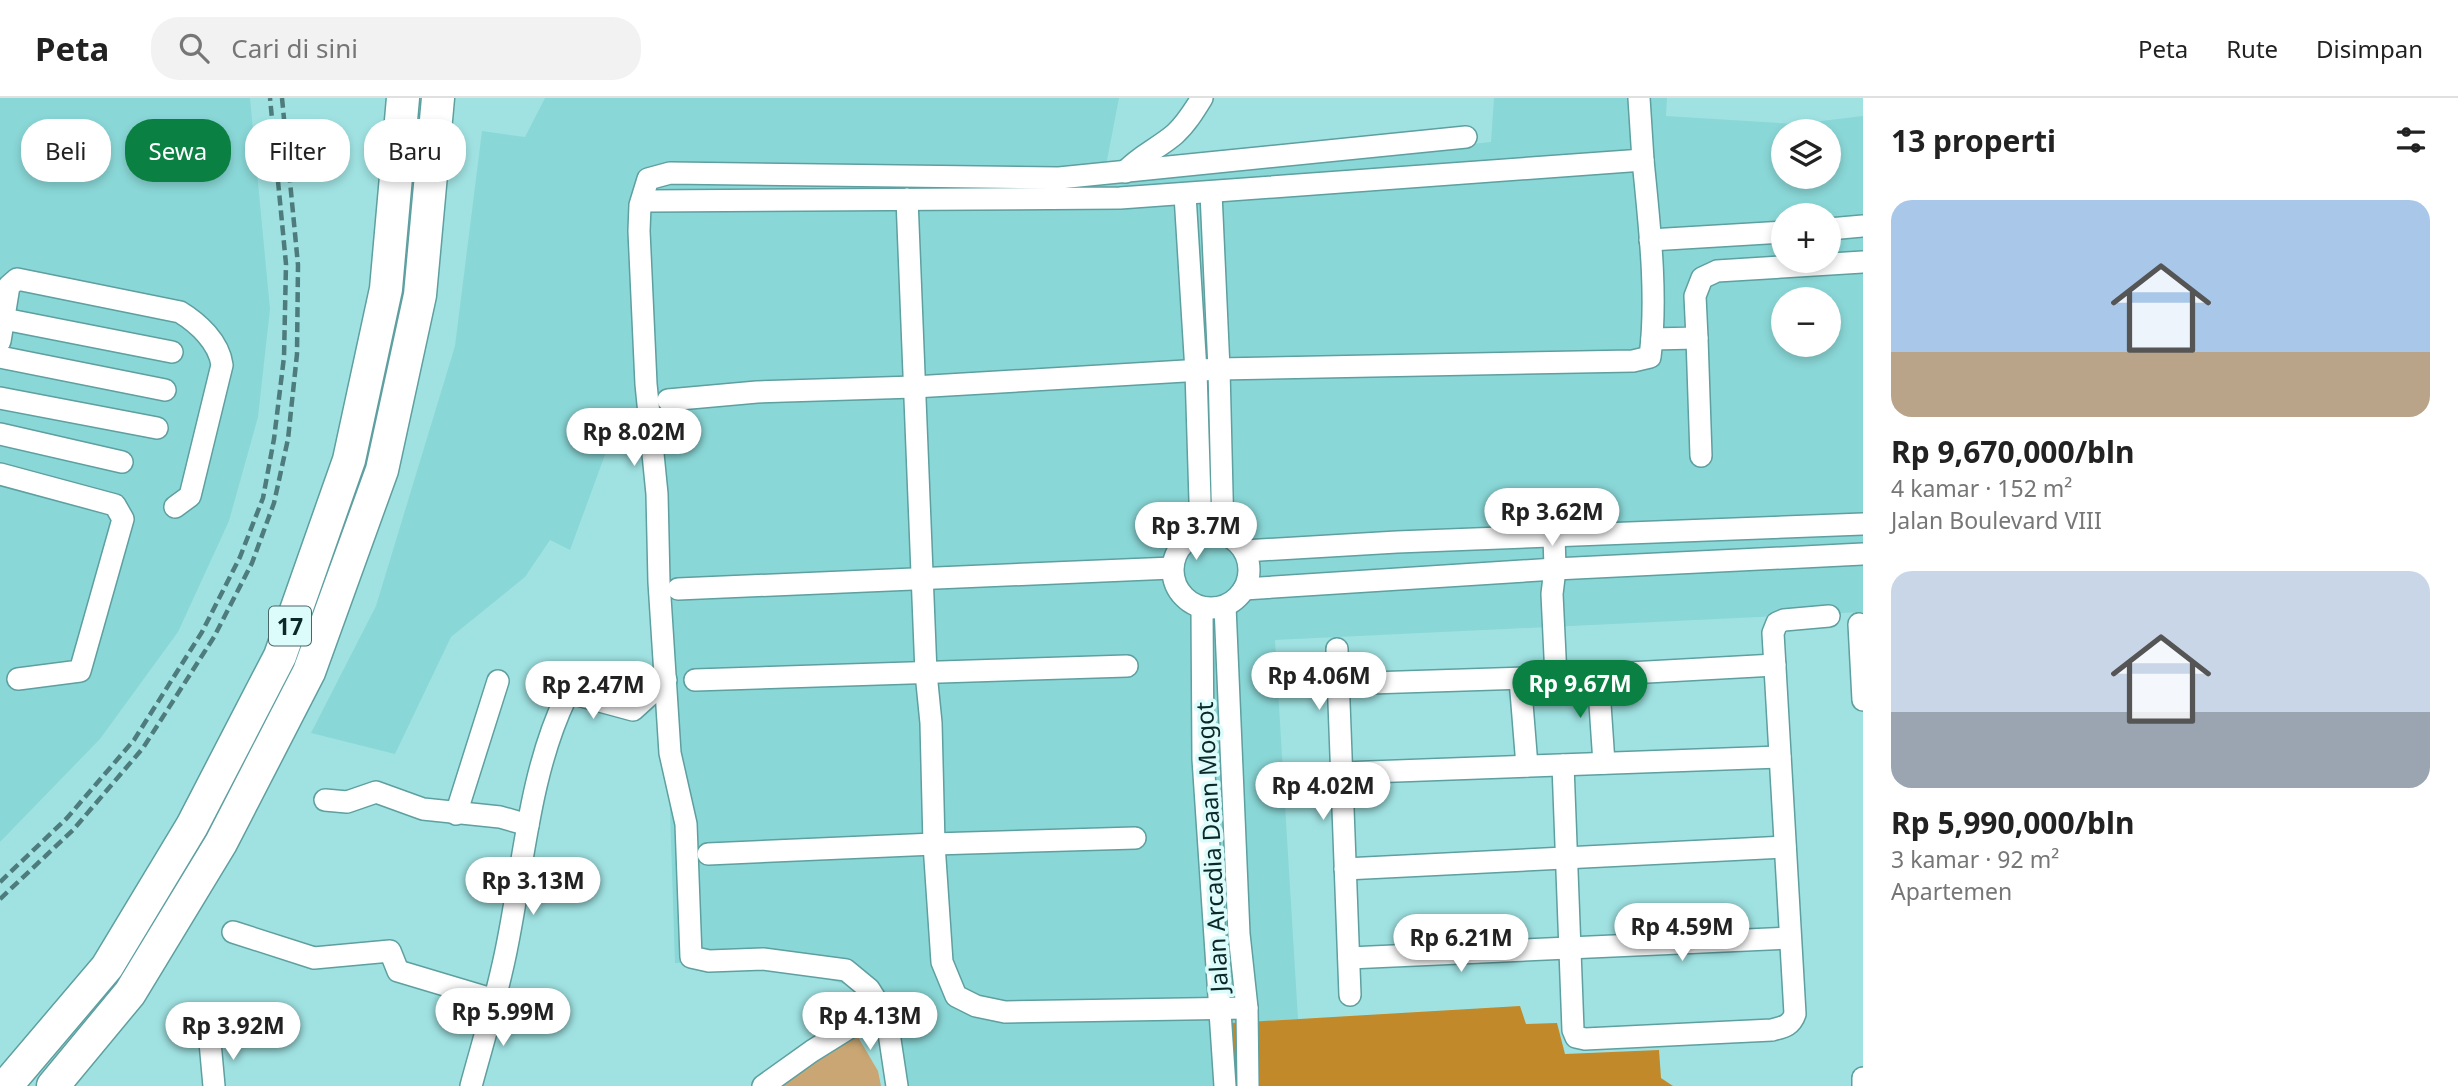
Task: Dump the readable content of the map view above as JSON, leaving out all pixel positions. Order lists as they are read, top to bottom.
{
  "streets": {
    "highway": ["17"],
    "street": ["Jalan Arcadia Daan Mogot"]
  },
  "page": {
    "header": "Peta",
    "search": "Cari di sini",
    "nav": ["Peta", "Rute", "Disimpan"],
    "heading": "13 properti",
    "map_buttons": ["+", "−"],
    "chip": [
      "Beli",
      "Sewa",
      "Filter",
      "Baru"
    ],
    "list": [
      {
        "name": "Rp 9,670,000/bln",
        "note": "4 kamar · 152 m² · Jalan Boulevard VIII"
      },
      {
        "name": "Rp 5,990,000/bln",
        "note": "3 kamar · 92 m² · Apartemen"
      }
    ],
    "price": [
      "Rp 8.02M",
      "Rp 3.62M",
      "Rp 3.7M",
      "Rp 4.06M",
      "Rp 9.67M",
      "Rp 2.47M",
      "Rp 4.02M",
      "Rp 3.13M",
      "Rp 4.59M",
      "Rp 6.21M",
      "Rp 5.99M",
      "Rp 4.13M",
      "Rp 3.92M"
    ]
  }
}
